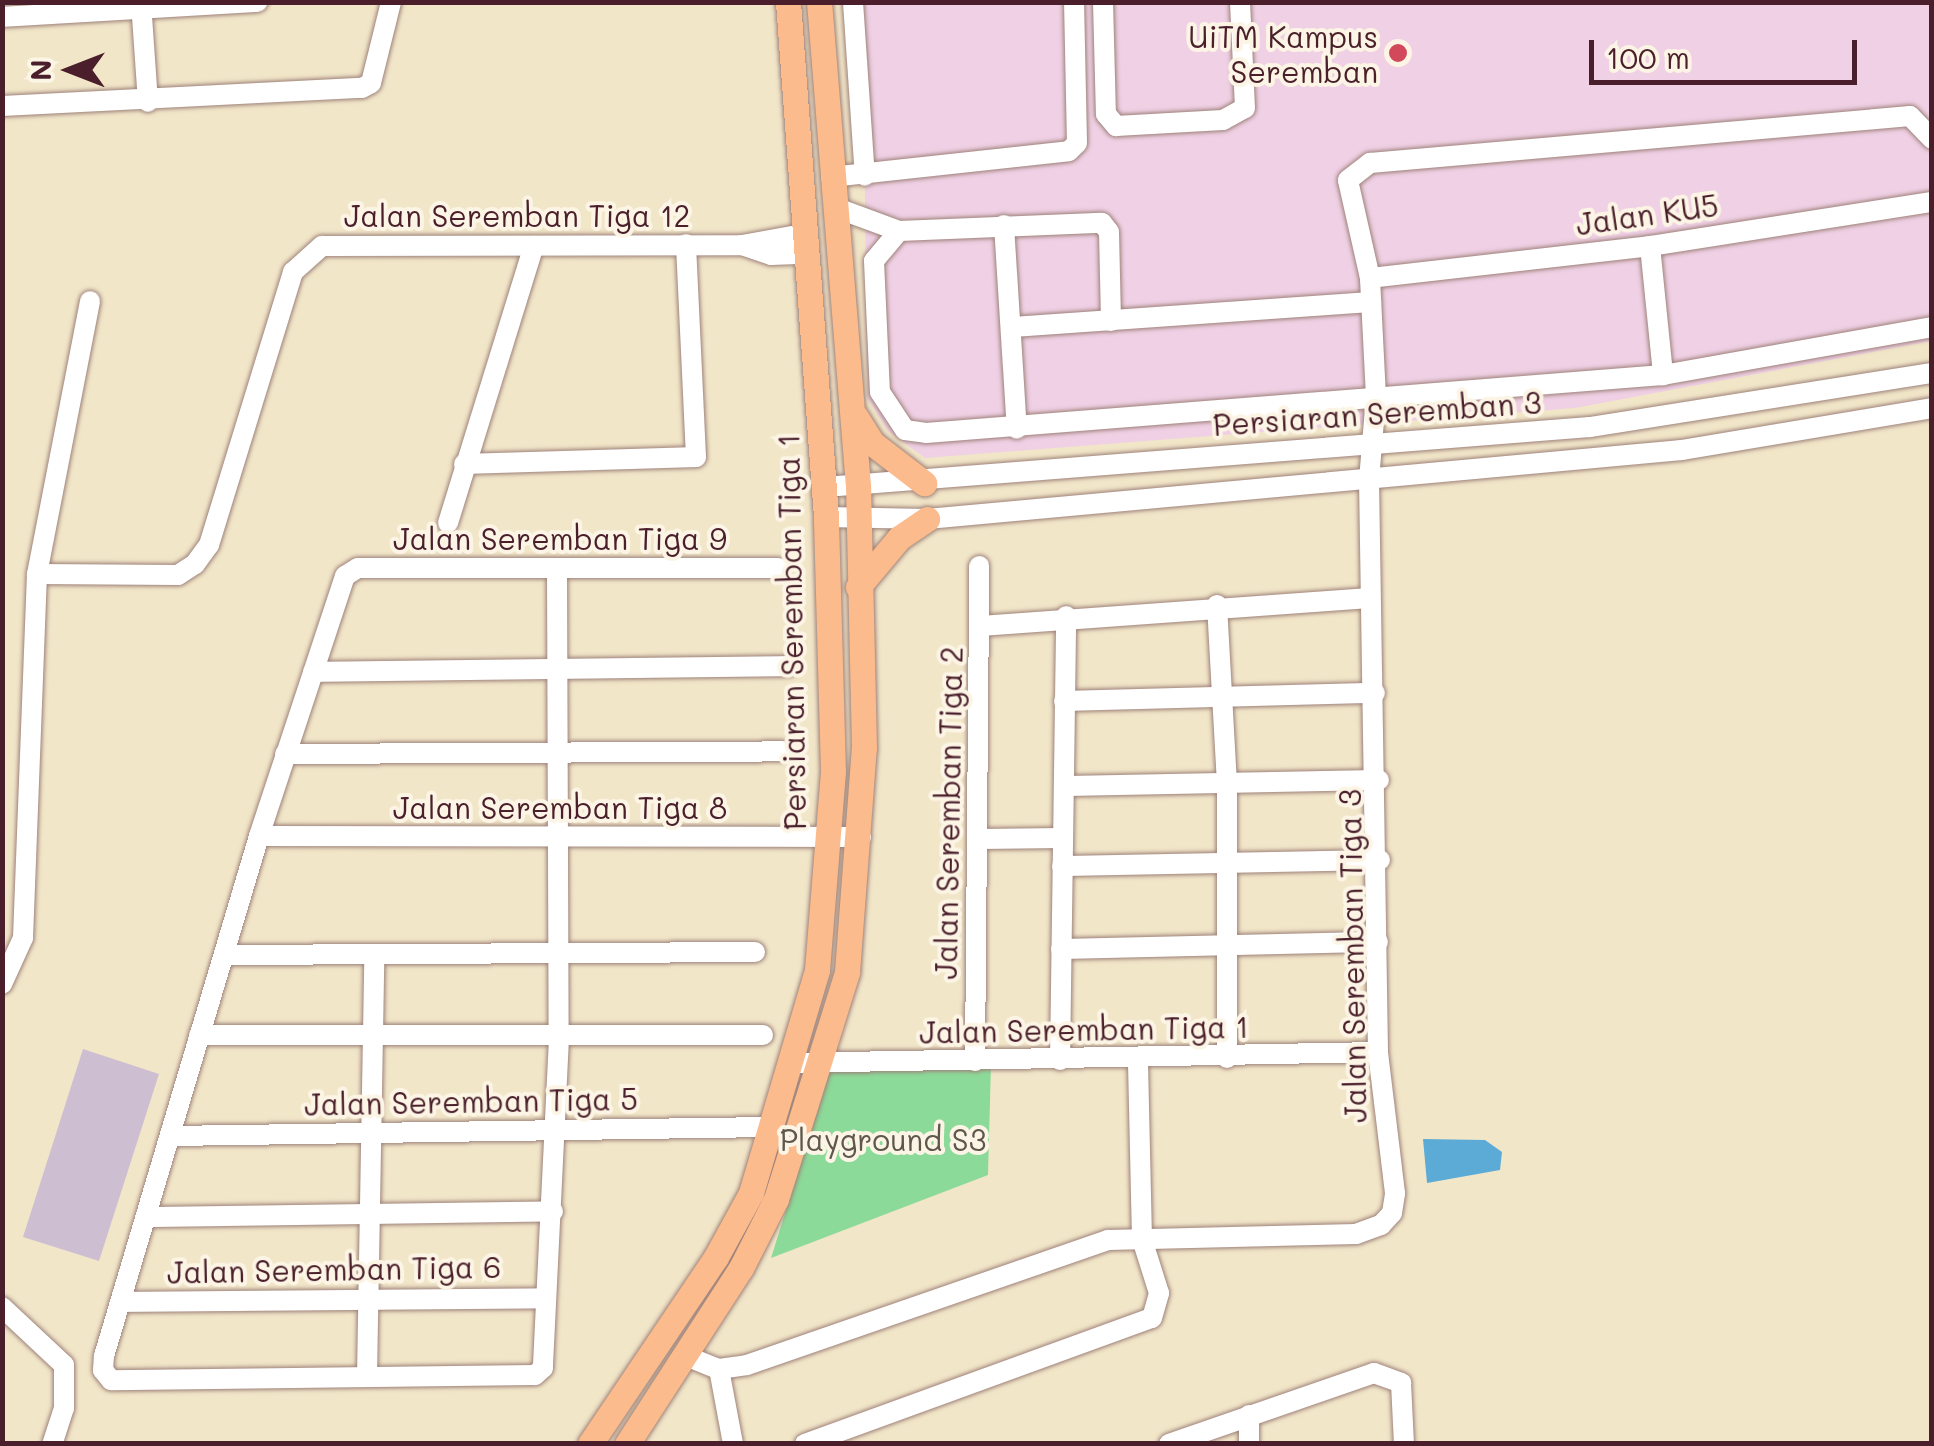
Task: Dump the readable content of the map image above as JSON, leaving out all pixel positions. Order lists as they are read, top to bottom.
{
  "streets": {
    "main road": ["Persiaran Seremban Tiga 1"],
    "street": [
      "Jalan KU5",
      "Jalan Seremban Tiga 12",
      "Persiaran Seremban 3",
      "Jalan Seremban Tiga 9",
      "Jalan Seremban Tiga 8",
      "Jalan Seremban Tiga 2",
      "Jalan Seremban Tiga 3",
      "Jalan Seremban Tiga 1",
      "Jalan Seremban Tiga 5",
      "Jalan Seremban Tiga 6"
    ]
  },
  "crossings": [
    ["Jalan KU5", "Jalan Seremban Tiga 3"],
    ["Jalan Seremban Tiga 12", "Persiaran Seremban Tiga 1"],
    ["Persiaran Seremban 3", "Persiaran Seremban Tiga 1"],
    ["Persiaran Seremban 3", "Jalan Seremban Tiga 3"],
    ["Persiaran Seremban Tiga 1", "Jalan Seremban Tiga 8"],
    ["Persiaran Seremban Tiga 1", "Jalan Seremban Tiga 1"],
    ["Persiaran Seremban Tiga 1", "Jalan Seremban Tiga 5"],
    ["Jalan Seremban Tiga 2", "Jalan Seremban Tiga 3"],
    ["Jalan Seremban Tiga 2", "Jalan Seremban Tiga 1"],
    ["Jalan Seremban Tiga 3", "Jalan Seremban Tiga 1"]
  ],
  "parks": ["Playground S3"],
  "places": ["UiTM Kampus Seremban"],
  "scale_bar": "100 m",
  "north": "left"
}
